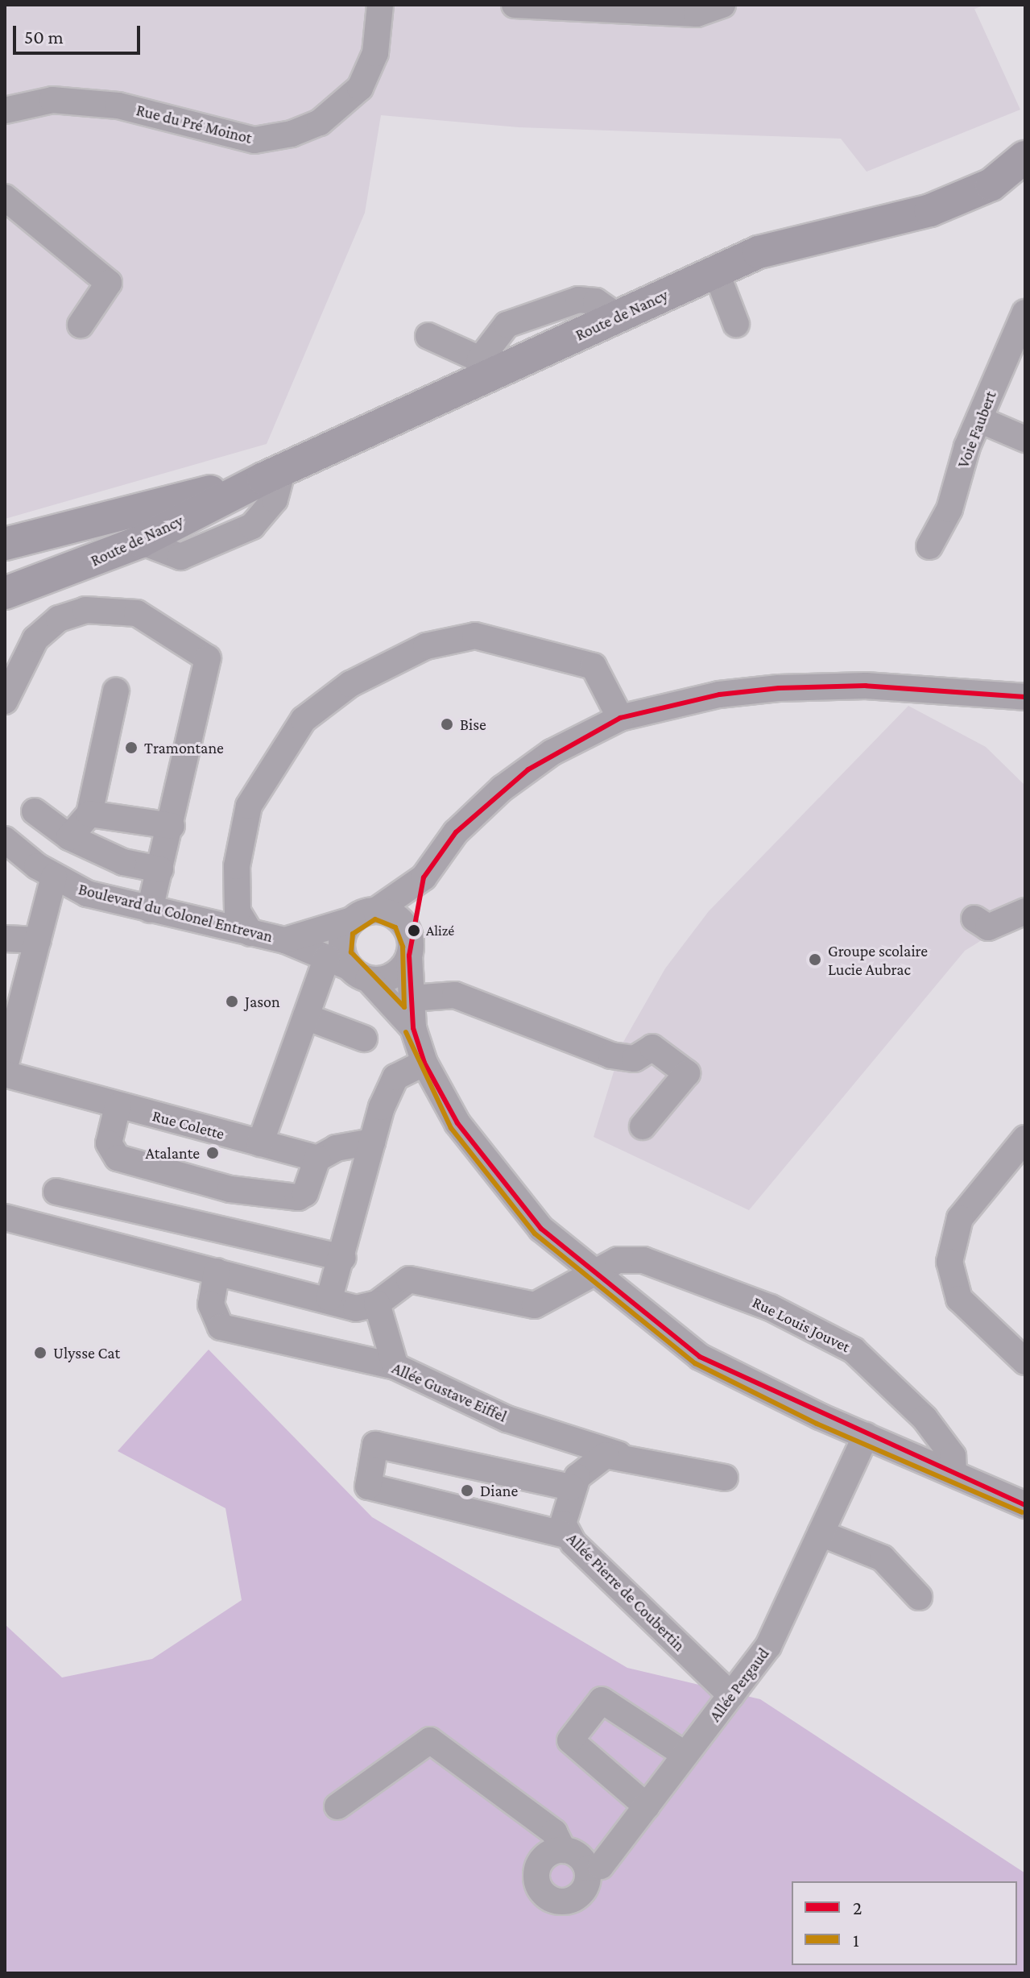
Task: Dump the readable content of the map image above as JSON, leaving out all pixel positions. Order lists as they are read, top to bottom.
{
  "streets": {
    "main road": ["Route de Nancy"],
    "street": [
      "Rue du Pré Moinot",
      "Voie Faubert",
      "Boulevard du Colonel Entrevan",
      "Rue Colette",
      "Rue Louis Jouvet",
      "Allée Gustave Eiffel",
      "Allée Pierre de Coubertin",
      "Allée Pergaud"
    ]
  },
  "crossings": [
    ["Boulevard du Colonel Entrevan", "Rue Louis Jouvet"],
    ["Boulevard du Colonel Entrevan", "Allée Pergaud"],
    ["Allée Pierre de Coubertin", "Allée Pergaud"]
  ],
  "places": [
    "Bise",
    "Tramontane",
    "Alizé",
    "Groupe scolaire Lucie Aubrac",
    "Jason",
    "Atalante",
    "Ulysse Cat",
    "Diane"
  ],
  "lines": ["transit line 2", "transit line 1"],
  "legend": ["2", "1"],
  "scale_bar": "50 m"
}
